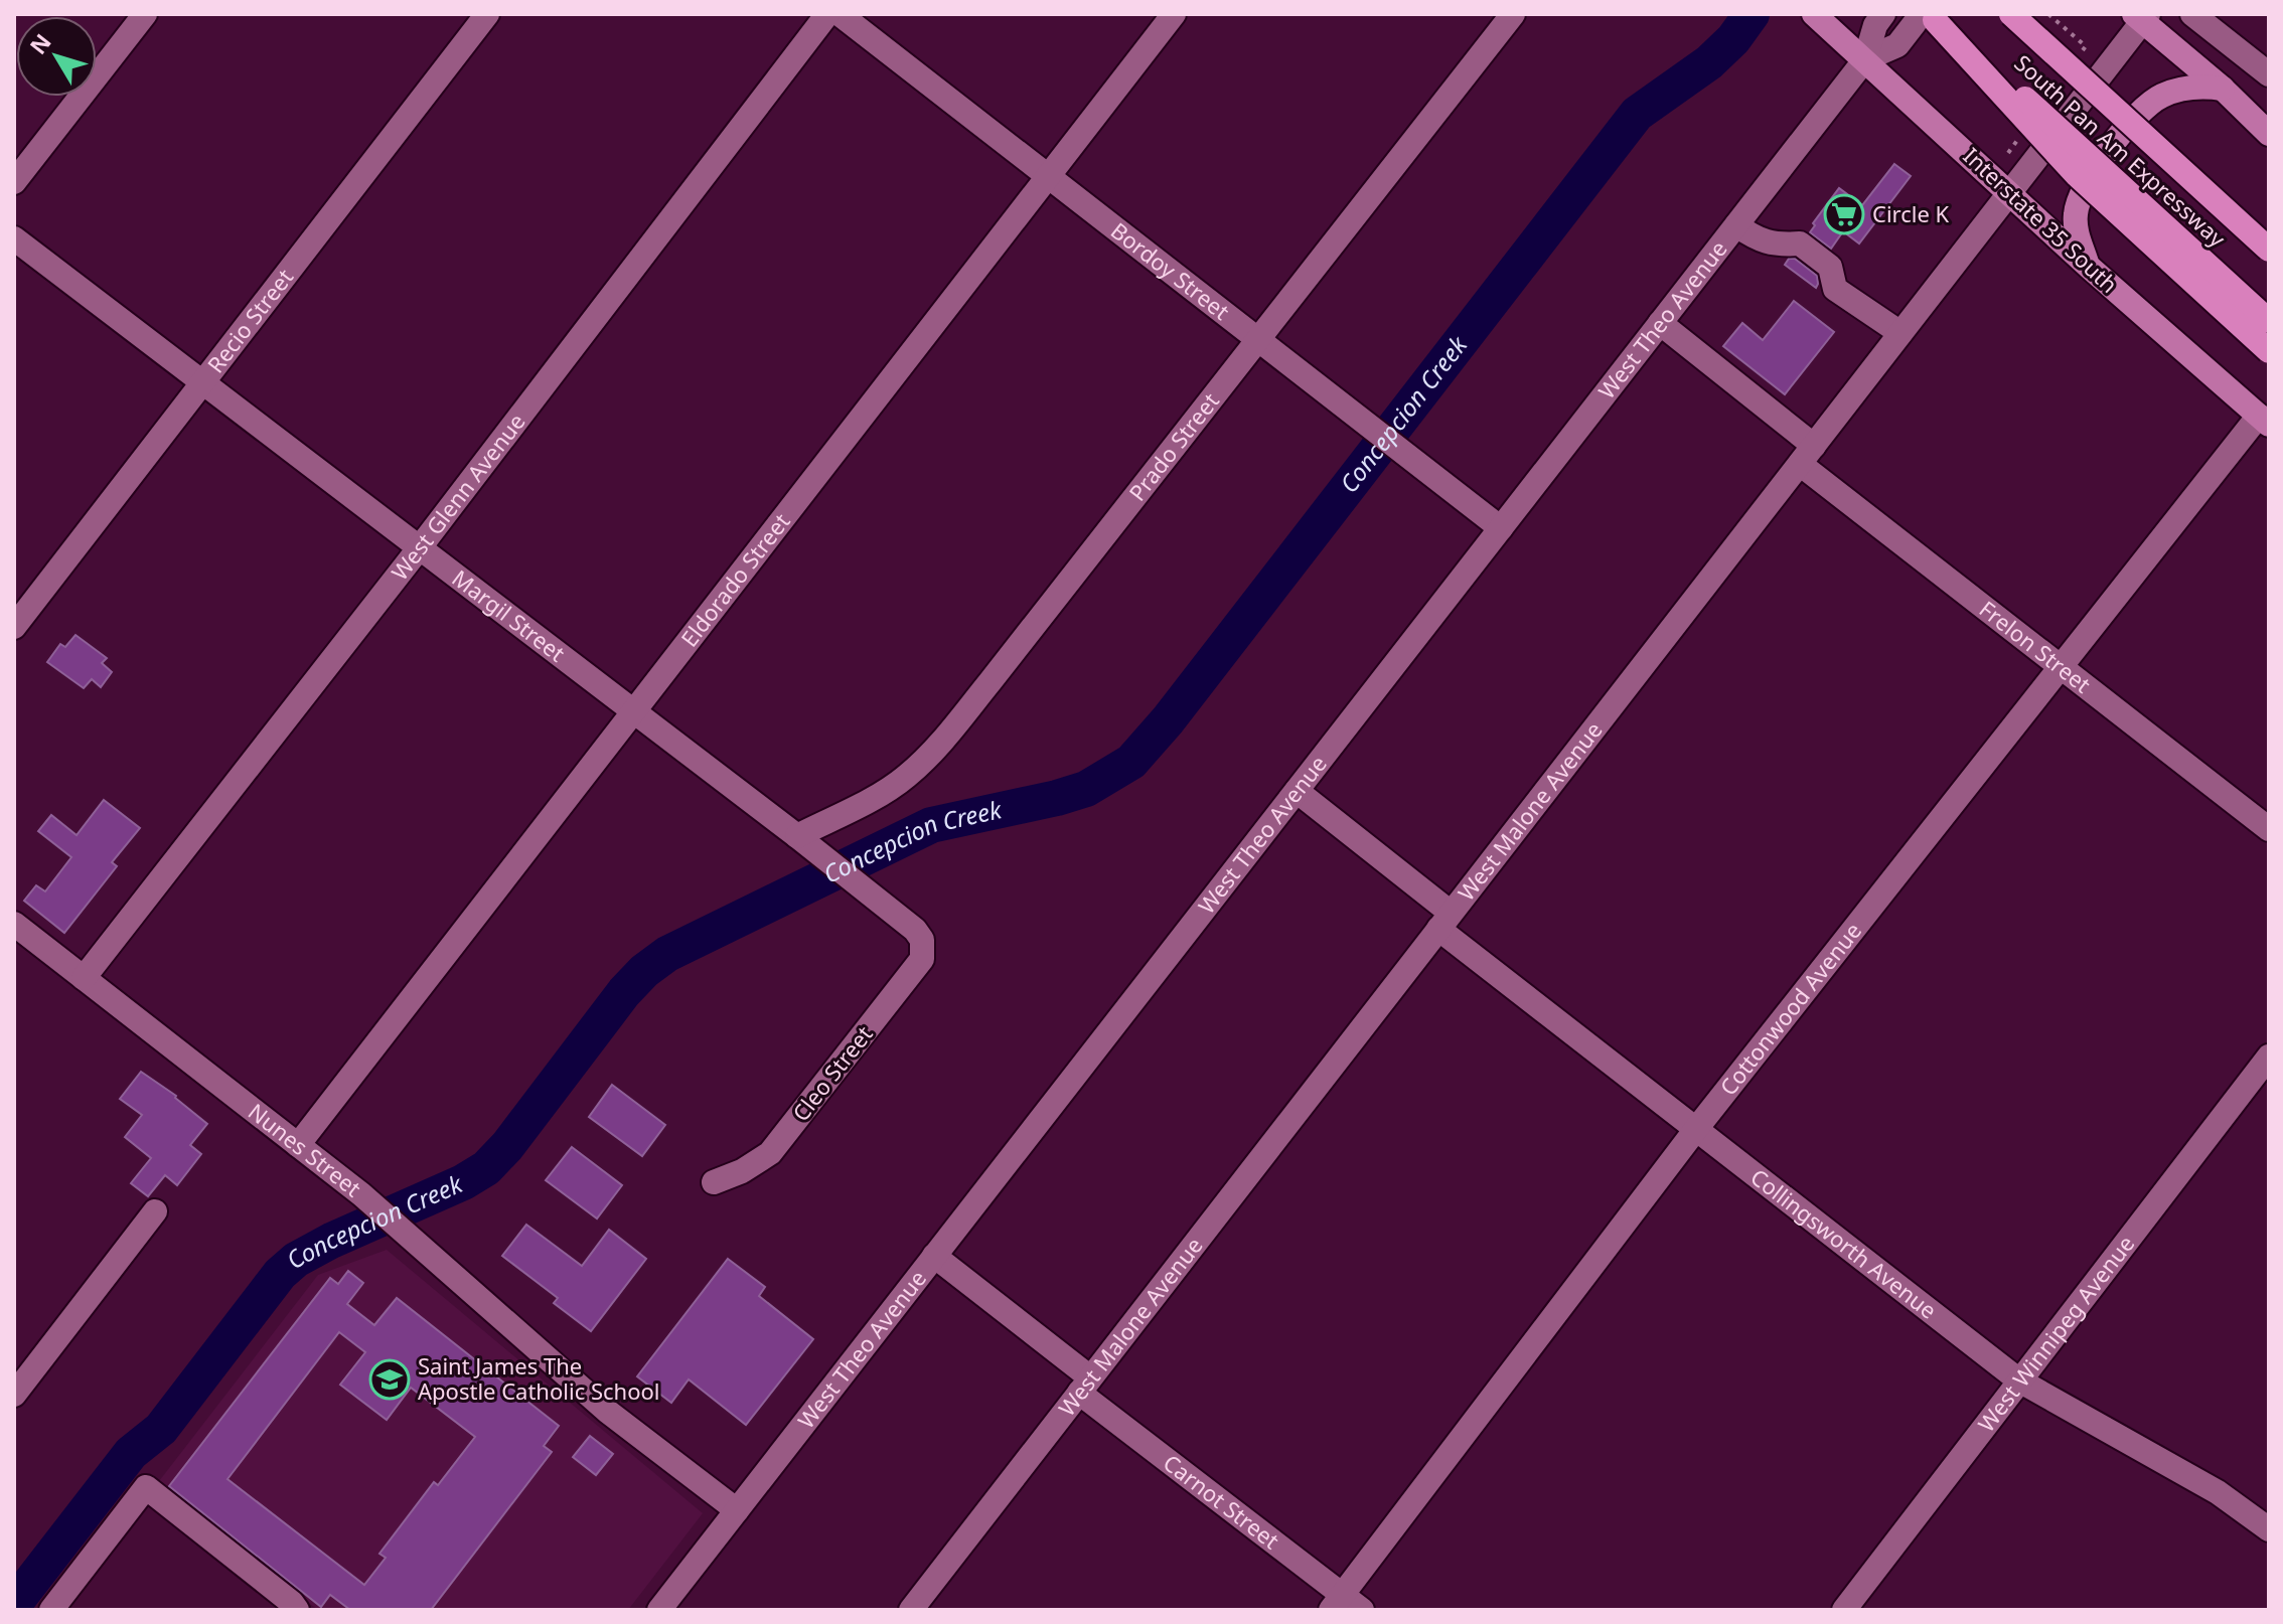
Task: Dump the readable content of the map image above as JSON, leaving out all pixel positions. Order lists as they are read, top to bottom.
{
  "streets": {
    "highway": ["South Pan Am Expressway"],
    "main road": ["Interstate 35 South"],
    "street": [
      "Bordoy Street",
      "West Theo Avenue",
      "Recio Street",
      "Prado Street",
      "West Glenn Avenue",
      "Eldorado Street",
      "Margil Street",
      "Frelon Street",
      "West Malone Avenue",
      "Cottonwood Avenue",
      "Cleo Street",
      "Nunes Street",
      "Collingsworth Avenue",
      "West Winnipeg Avenue",
      "Carnot Street"
    ]
  },
  "crossings": [
    ["South Pan Am Expressway", "West Theo Avenue"],
    ["Interstate 35 South", "West Theo Avenue"],
    ["Interstate 35 South", "West Malone Avenue"],
    ["Interstate 35 South", "Cottonwood Avenue"],
    ["Bordoy Street", "West Theo Avenue"],
    ["Bordoy Street", "Prado Street"],
    ["Bordoy Street", "Eldorado Street"],
    ["West Theo Avenue", "Frelon Street"],
    ["West Theo Avenue", "Nunes Street"],
    ["West Theo Avenue", "Collingsworth Avenue"],
    ["West Theo Avenue", "Carnot Street"],
    ["Recio Street", "Margil Street"],
    ["Prado Street", "Margil Street"],
    ["West Glenn Avenue", "Margil Street"],
    ["West Glenn Avenue", "Nunes Street"],
    ["Eldorado Street", "Margil Street"],
    ["Eldorado Street", "Nunes Street"],
    ["Margil Street", "Cleo Street"],
    ["Frelon Street", "West Malone Avenue"],
    ["Frelon Street", "Cottonwood Avenue"],
    ["West Malone Avenue", "Collingsworth Avenue"],
    ["West Malone Avenue", "Carnot Street"],
    ["Cottonwood Avenue", "Collingsworth Avenue"],
    ["Cottonwood Avenue", "Carnot Street"],
    ["Collingsworth Avenue", "West Winnipeg Avenue"]
  ],
  "water": ["Concepcion Creek"],
  "places": {
    "supermarket": ["Circle K"],
    "school or university": ["Saint James The Apostle Catholic School"]
  },
  "north": "top left"
}
